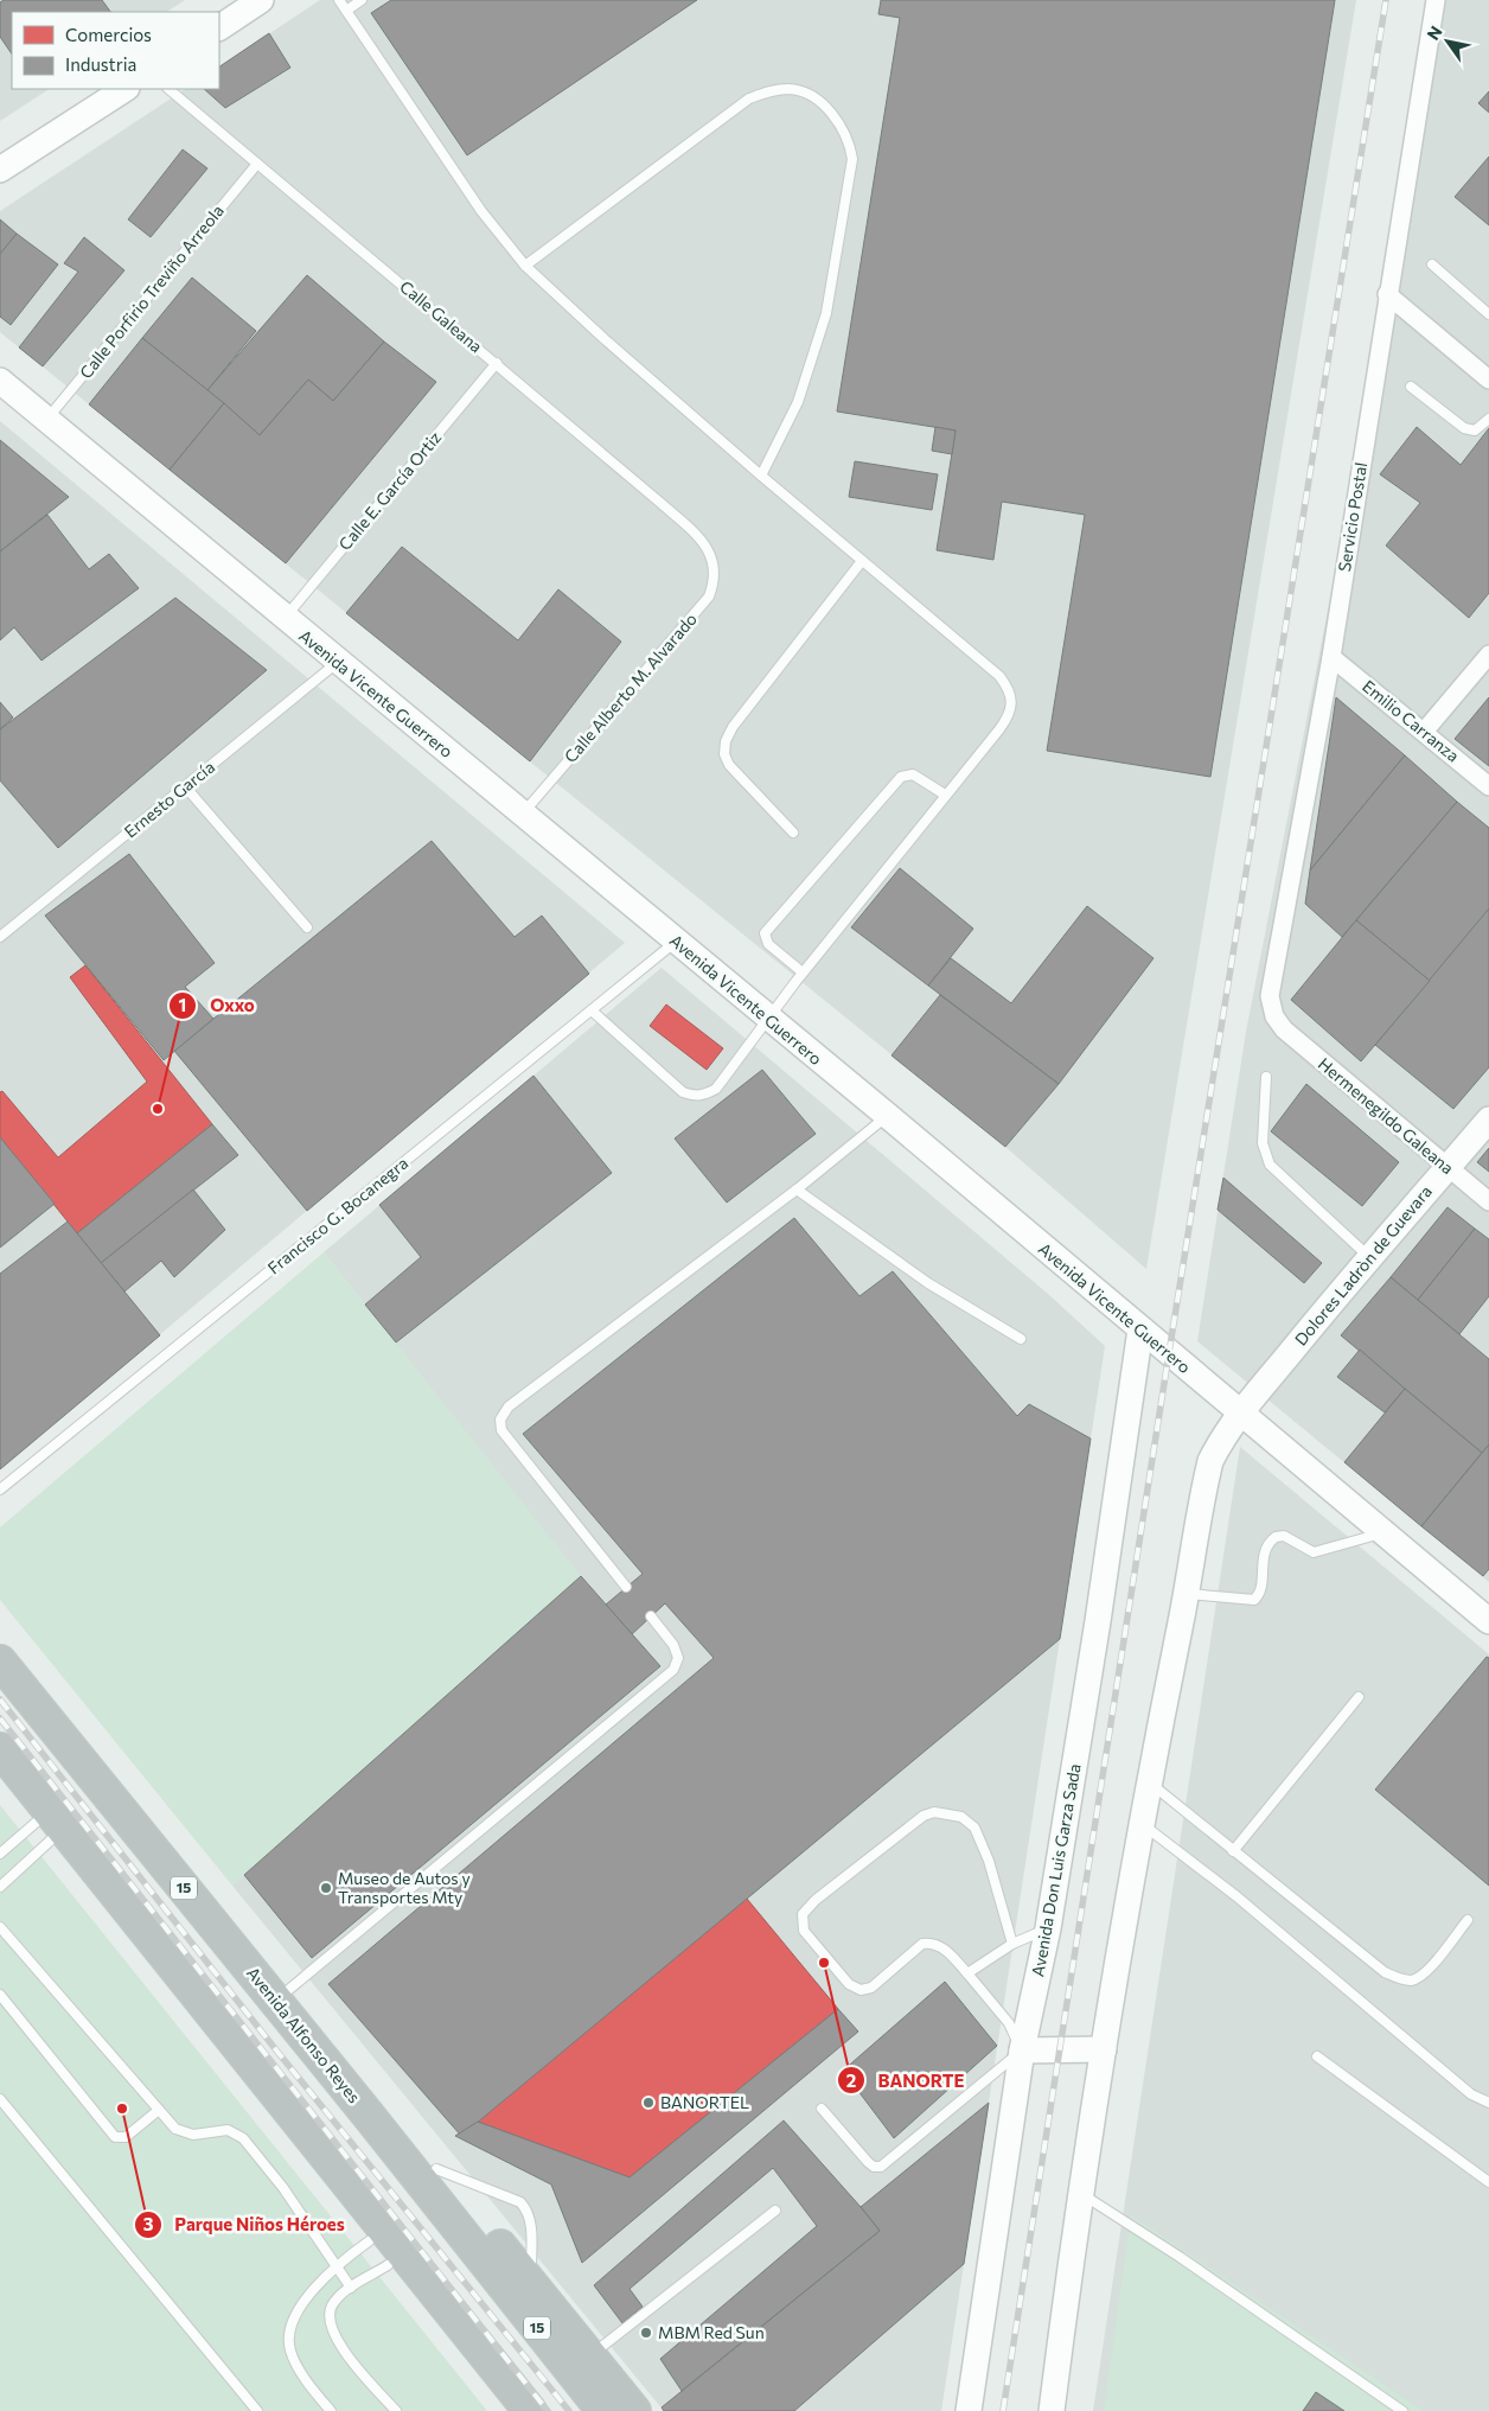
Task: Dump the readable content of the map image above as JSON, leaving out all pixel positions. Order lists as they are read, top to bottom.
{
  "streets": {
    "highway": ["15", "Avenida Alfonso Reyes"],
    "street": [
      "Servicio Postal",
      "Avenida Vicente Guerrero",
      "Emilio Carranza",
      "Hermenegildo Galeana",
      "Dolores Ladròn de Guevara",
      "Avenida Don Luis Garza Sada"
    ],
    "lane": [
      "Calle Porfirio Treviño Arreola",
      "Calle Galeana",
      "Calle E. García Ortiz",
      "Calle Alberto M. Alvarado",
      "Ernesto García",
      "Francisco G. Bocanegra"
    ]
  },
  "crossings": [
    ["Calle Porfirio Treviño Arreola", "Calle Galeana"],
    ["Calle Porfirio Treviño Arreola", "Avenida Vicente Guerrero"],
    ["Calle Galeana", "Calle E. García Ortiz"],
    ["Calle Galeana", "Calle Alberto M. Alvarado"],
    ["Calle E. García Ortiz", "Avenida Vicente Guerrero"],
    ["Servicio Postal", "Emilio Carranza"],
    ["Servicio Postal", "Hermenegildo Galeana"],
    ["Calle Alberto M. Alvarado", "Avenida Vicente Guerrero"],
    ["Avenida Vicente Guerrero", "Ernesto García"],
    ["Avenida Vicente Guerrero", "Francisco G. Bocanegra"],
    ["Avenida Vicente Guerrero", "Dolores Ladròn de Guevara"],
    ["Avenida Vicente Guerrero", "Avenida Don Luis Garza Sada"],
    ["Hermenegildo Galeana", "Dolores Ladròn de Guevara"]
  ],
  "places": [
    "Oxxo",
    "Museo de Autos y Transportes Mty",
    "BANORTE",
    "BANORTEL",
    "Parque Niños Héroes",
    "MBM Red Sun"
  ],
  "legend": ["Comercios", "Industria"],
  "north": "top left"
}
